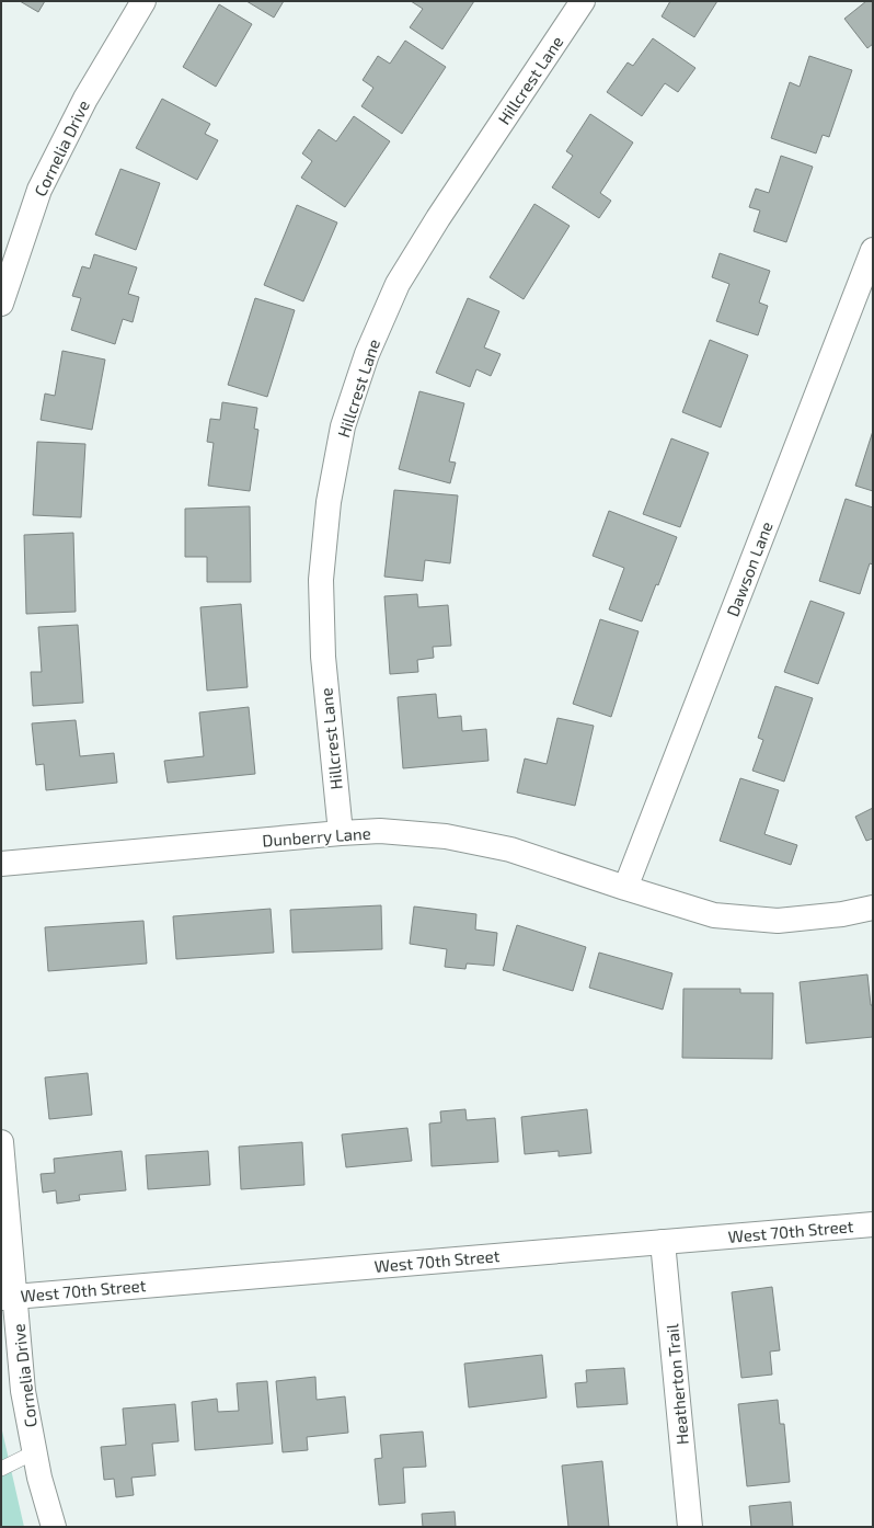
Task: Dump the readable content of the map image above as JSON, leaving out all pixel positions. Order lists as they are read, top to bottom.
{
  "streets": {
    "street": [
      "Hillcrest Lane",
      "Cornelia Drive",
      "Dawson Lane",
      "Dunberry Lane",
      "West 70th Street",
      "Heatherton Trail"
    ]
  },
  "crossings": [
    ["Hillcrest Lane", "Dunberry Lane"],
    ["Cornelia Drive", "West 70th Street"],
    ["Dawson Lane", "Dunberry Lane"],
    ["West 70th Street", "Heatherton Trail"]
  ]
}
